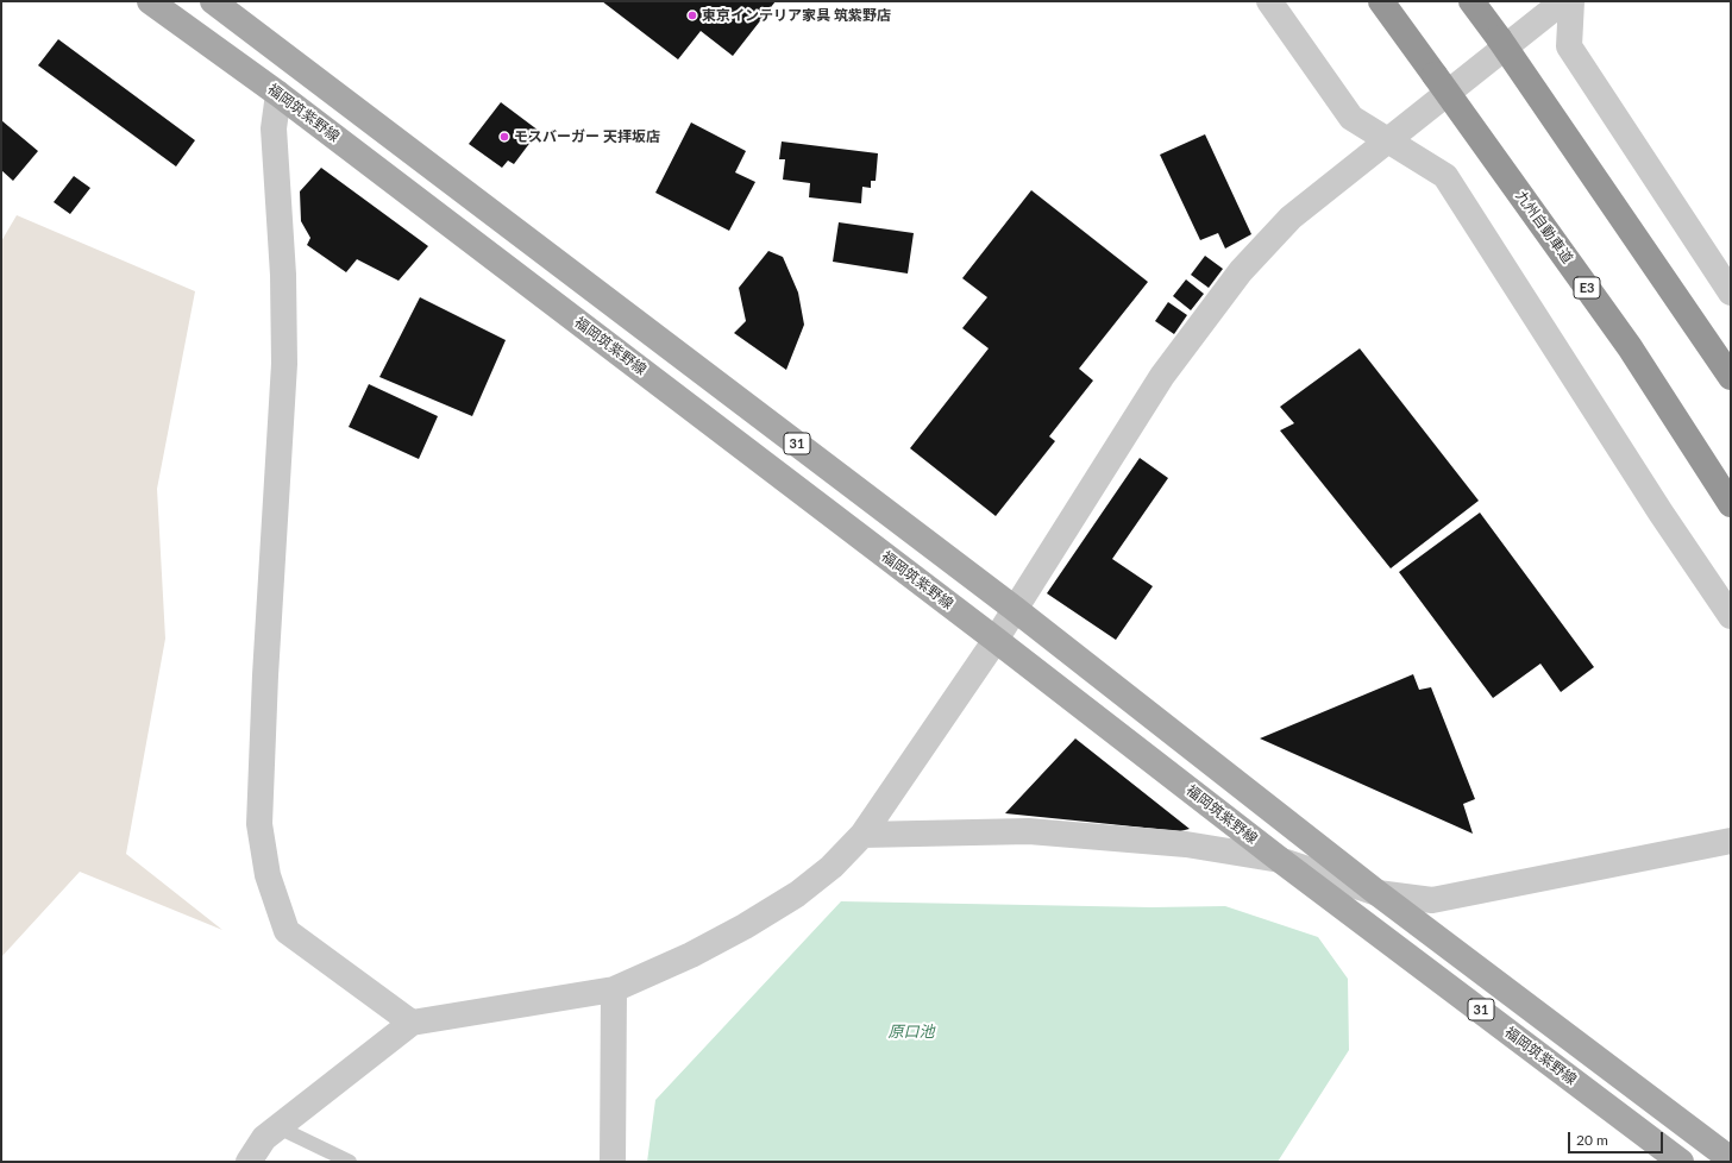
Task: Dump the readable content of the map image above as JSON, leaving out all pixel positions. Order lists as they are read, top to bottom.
{
  "streets": {
    "highway": ["九州自動車道", "E3"],
    "main road": ["福岡筑紫野線", "31"]
  },
  "water": ["原口池"],
  "places": ["東京インテリア家具 筑紫野店", "モスバーガー 天拝坂店"],
  "scale_bar": "20 m"
}
